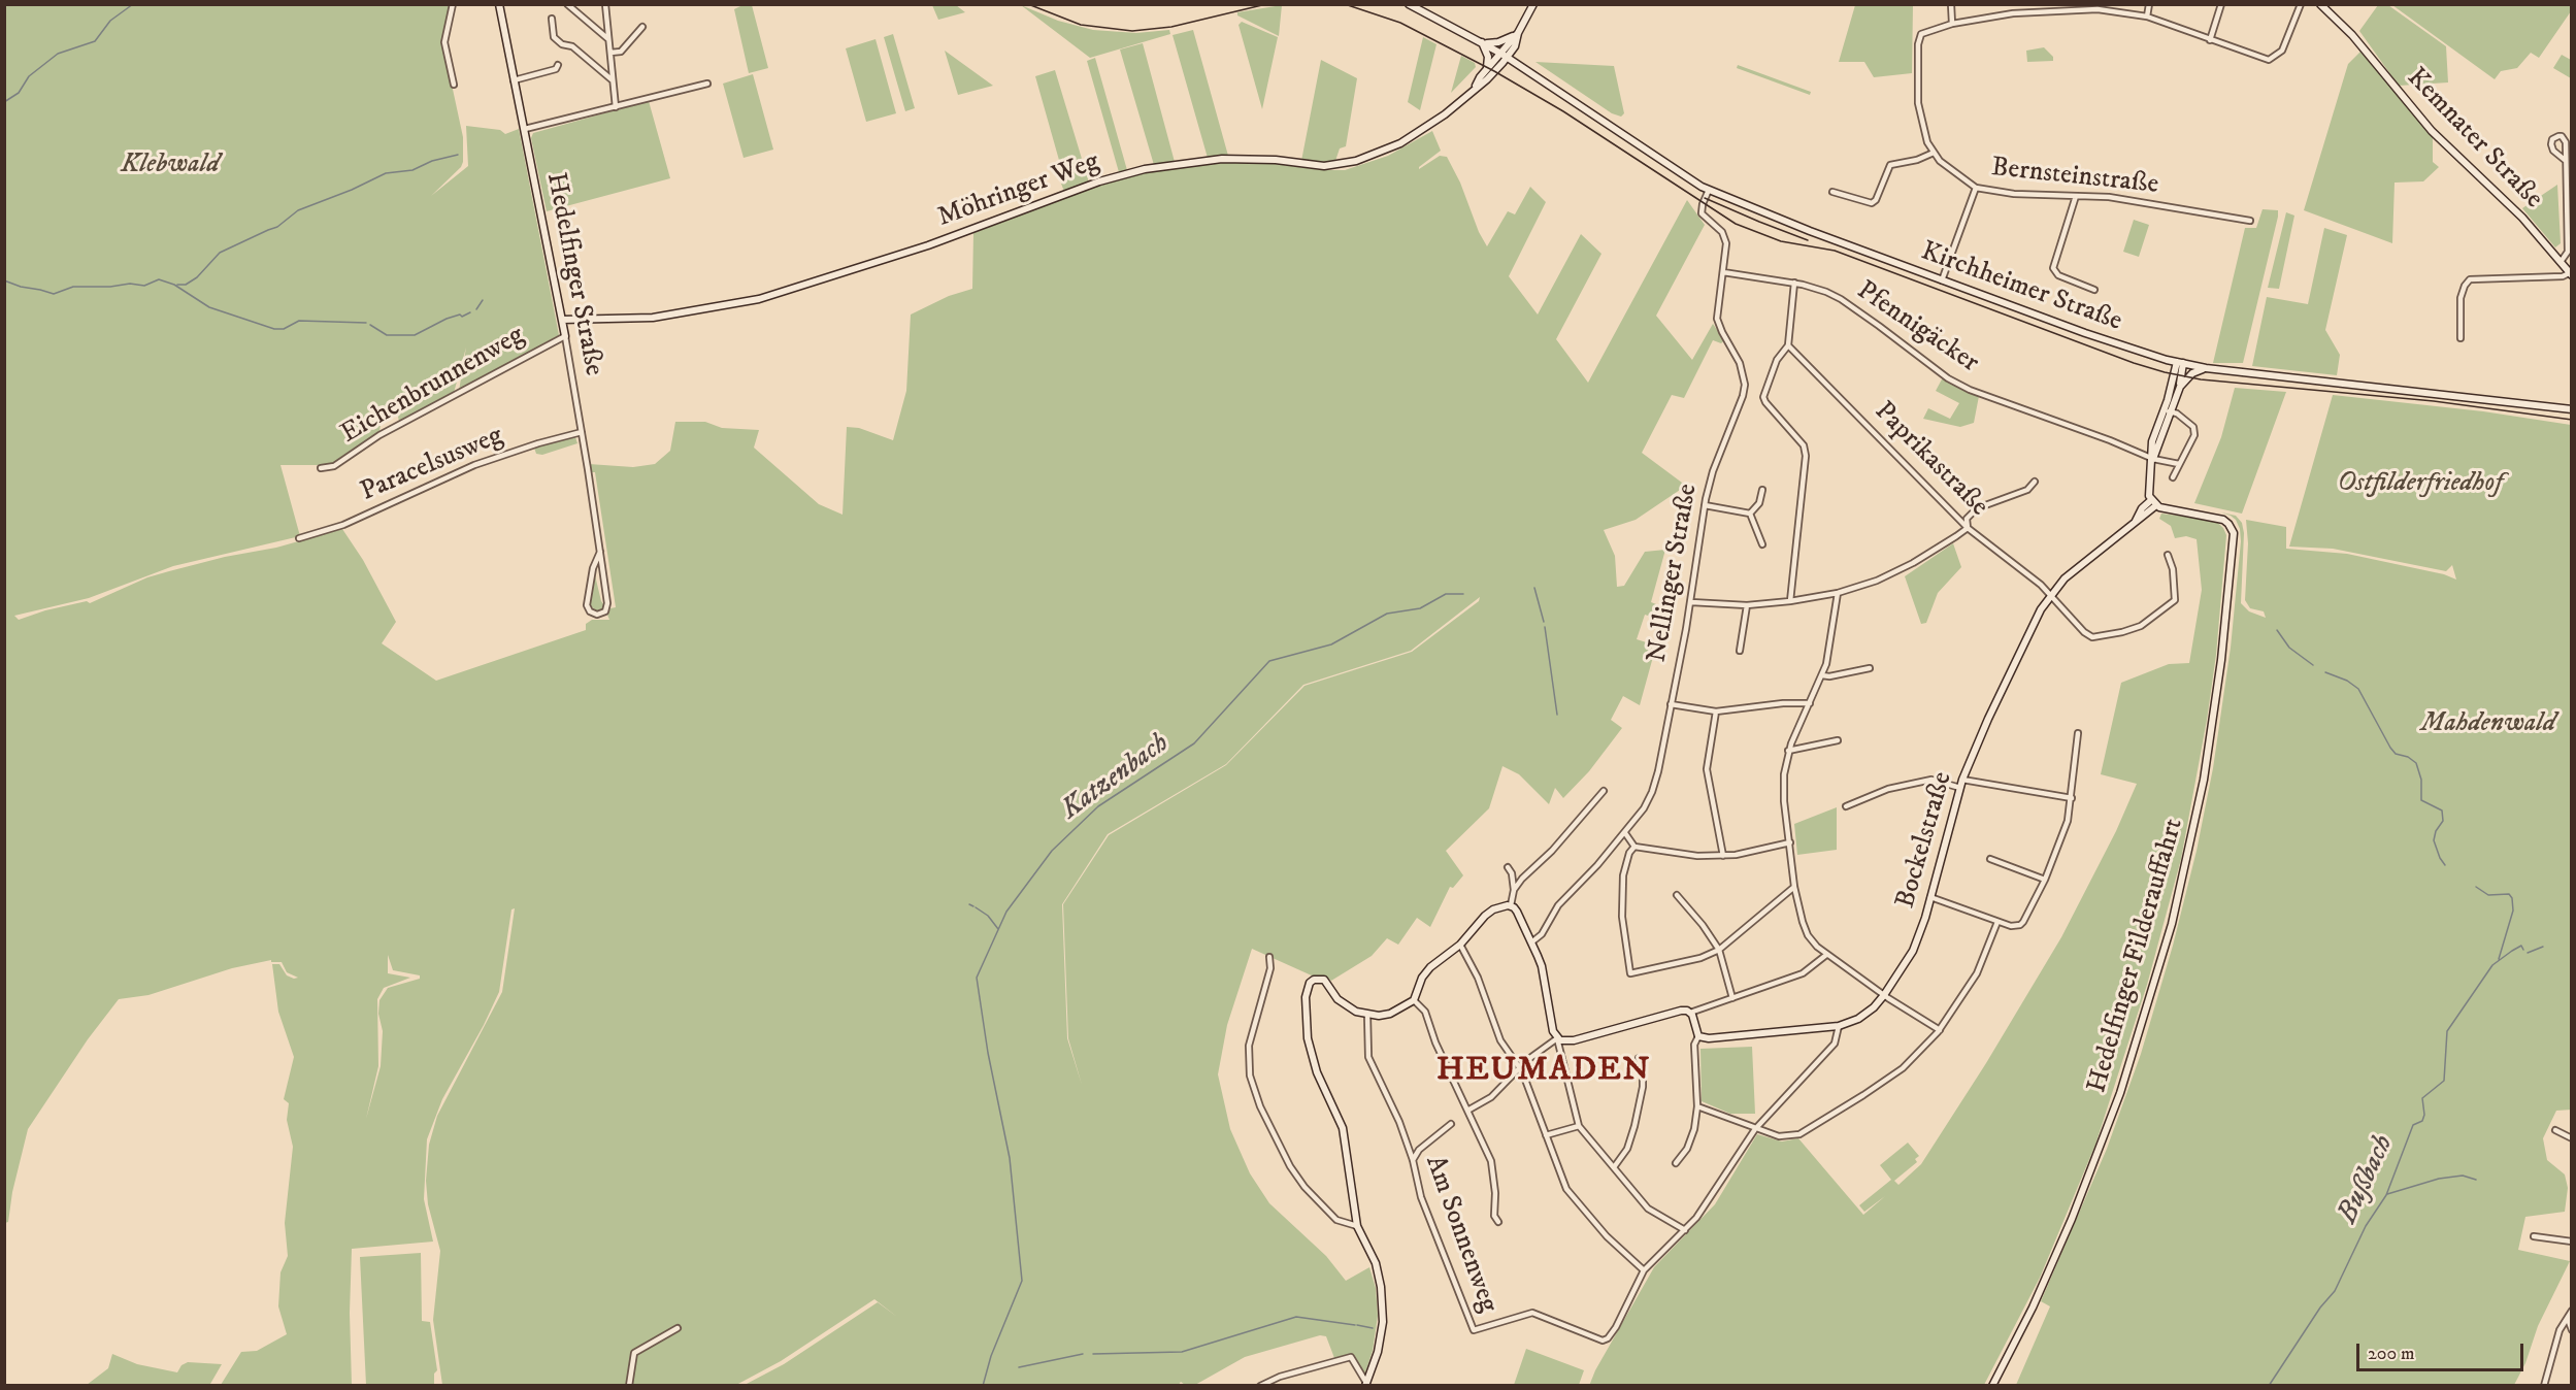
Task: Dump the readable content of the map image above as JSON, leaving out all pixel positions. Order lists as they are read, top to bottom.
{
  "streets": {
    "street": [
      "Kemnater Straße",
      "Bernsteinstraße",
      "Möhringer Weg",
      "Hedelfinger Straße",
      "Kirchheimer Straße",
      "Pfennigäcker",
      "Eichenbrunnenweg",
      "Paprikastraße",
      "Paracelsusweg",
      "Nellinger Straße",
      "Bockelstraße",
      "Hedelfinger Filderauffahrt",
      "Am Sonnenweg"
    ]
  },
  "crossings": [
    ["Möhringer Weg", "Hedelfinger Straße"],
    ["Möhringer Weg", "Kirchheimer Straße"],
    ["Hedelfinger Straße", "Eichenbrunnenweg"],
    ["Hedelfinger Straße", "Paracelsusweg"],
    ["Kirchheimer Straße", "Nellinger Straße"],
    ["Pfennigäcker", "Nellinger Straße"],
    ["Paprikastraße", "Bockelstraße"],
    ["Bockelstraße", "Hedelfinger Filderauffahrt"]
  ],
  "districts": ["HEUMADEN"],
  "water": ["Katzenbach", "Bußbach"],
  "parks": ["Klebwald", "Ostfilderfriedhof", "Mahdenwald"],
  "scale_bar": "200 m"
}
